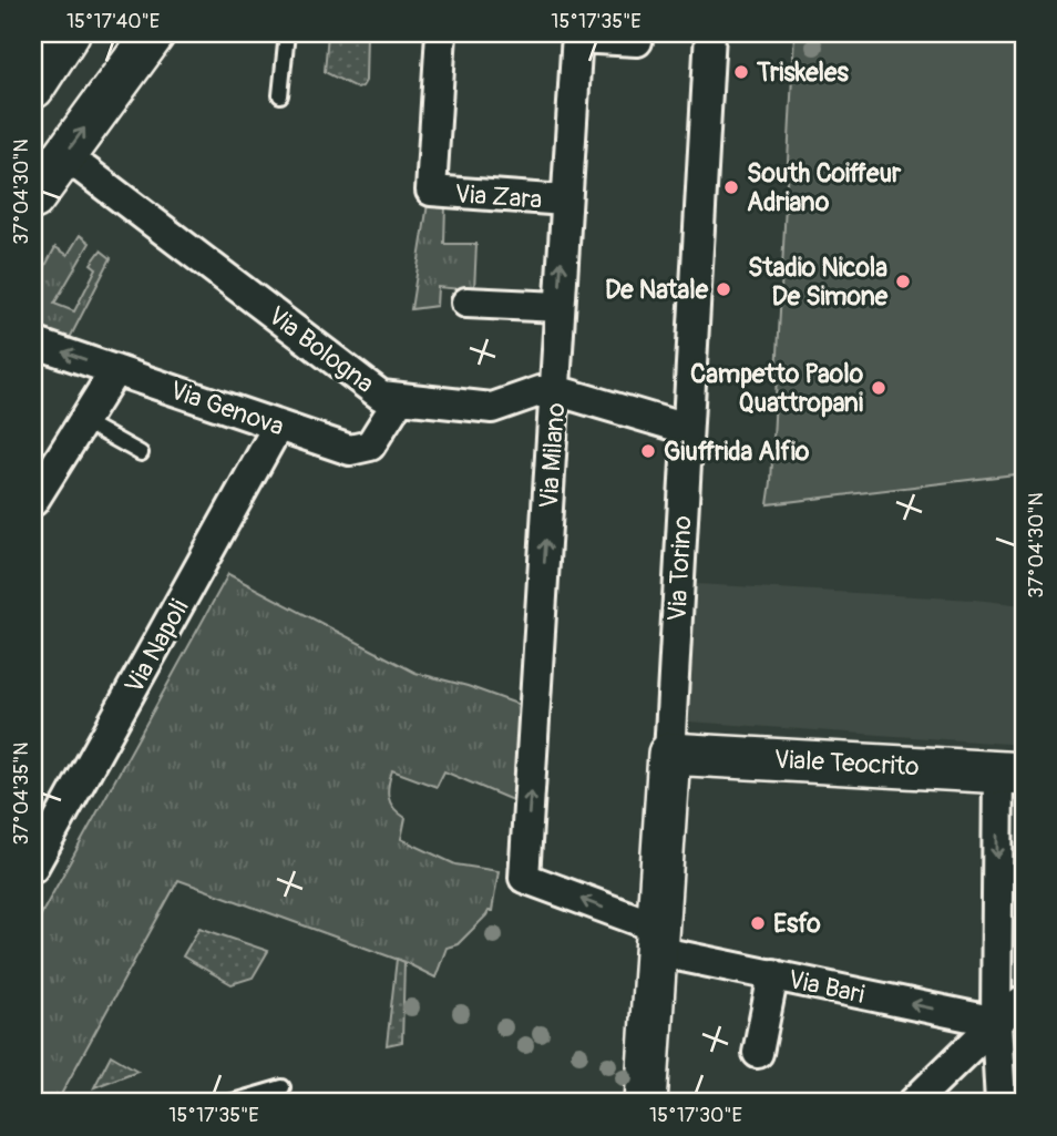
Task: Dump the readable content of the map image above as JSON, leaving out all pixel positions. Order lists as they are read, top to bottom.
{
  "streets": {
    "street": [
      "Via Zara",
      "Via Bologna",
      "Via Genova",
      "Via Milano",
      "Via Torino",
      "Via Napoli",
      "Viale Teocrito",
      "Via Bari"
    ]
  },
  "crossings": [
    ["Via Zara", "Via Milano"],
    ["Via Bologna", "Via Genova"],
    ["Via Bologna", "Via Milano"],
    ["Via Bologna", "Via Torino"],
    ["Via Genova", "Via Napoli"],
    ["Via Milano", "Via Bari"],
    ["Via Torino", "Viale Teocrito"],
    ["Via Torino", "Via Bari"]
  ],
  "one_way": ["Via Milano", "Via Bari"],
  "places": [
    "Triskeles",
    "South Coiffeur Adriano",
    "Stadio Nicola De Simone",
    "De Natale",
    "Campetto Paolo Quattropani",
    "Giuffrida Alfio",
    "Esfo"
  ],
  "coordinates": [
    "15°17'40\"E",
    "15°17'35\"E",
    "37°04'30\"N",
    "37°04'35\"N",
    "15°17'30\"E"
  ]
}
